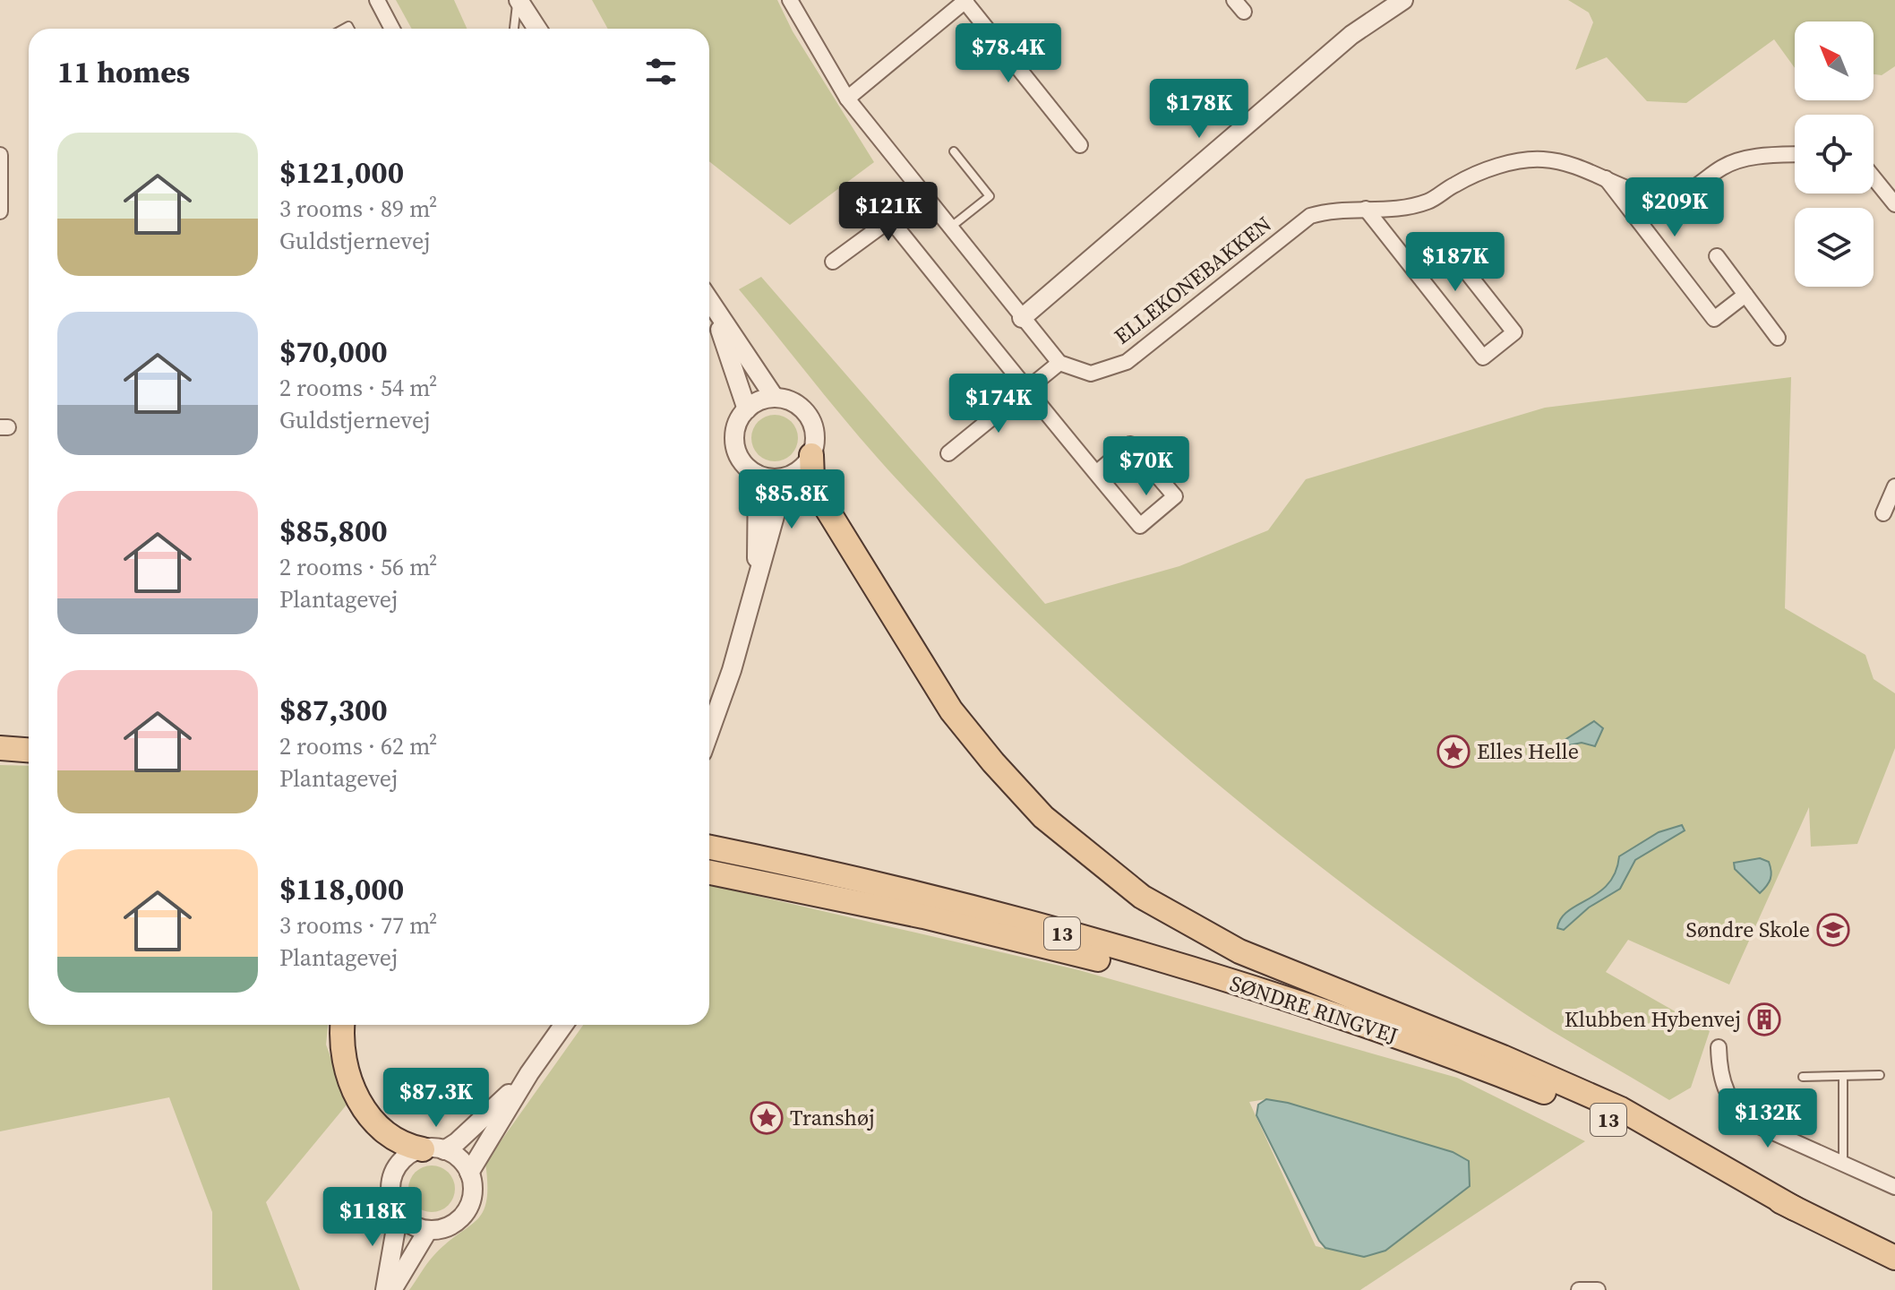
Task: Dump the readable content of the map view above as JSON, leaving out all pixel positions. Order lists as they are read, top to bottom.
{
  "streets": {
    "main road": ["13", "SØNDRE RINGVEJ"],
    "street": ["ELLEKONEBAKKEN"]
  },
  "places": {
    "place": ["Elles Helle", "Transhøj"],
    "school or university": ["Søndre Skole"],
    "building": ["Klubben Hybenvej"]
  },
  "north": "top left",
  "page": {
    "price": [
      "$78.4K",
      "$178K",
      "$209K",
      "$121K",
      "$187K",
      "$174K",
      "$70K",
      "$85.8K",
      "$87.3K",
      "$132K",
      "$118K"
    ],
    "heading": "11 homes",
    "list": [
      {
        "name": "$121,000",
        "note": "3 rooms · 89 m² · Guldstjernevej"
      },
      {
        "name": "$70,000",
        "note": "2 rooms · 54 m² · Guldstjernevej"
      },
      {
        "name": "$85,800",
        "note": "2 rooms · 56 m² · Plantagevej"
      },
      {
        "name": "$87,300",
        "note": "2 rooms · 62 m² · Plantagevej"
      },
      {
        "name": "$118,000",
        "note": "3 rooms · 77 m² · Plantagevej"
      }
    ]
  }
}
